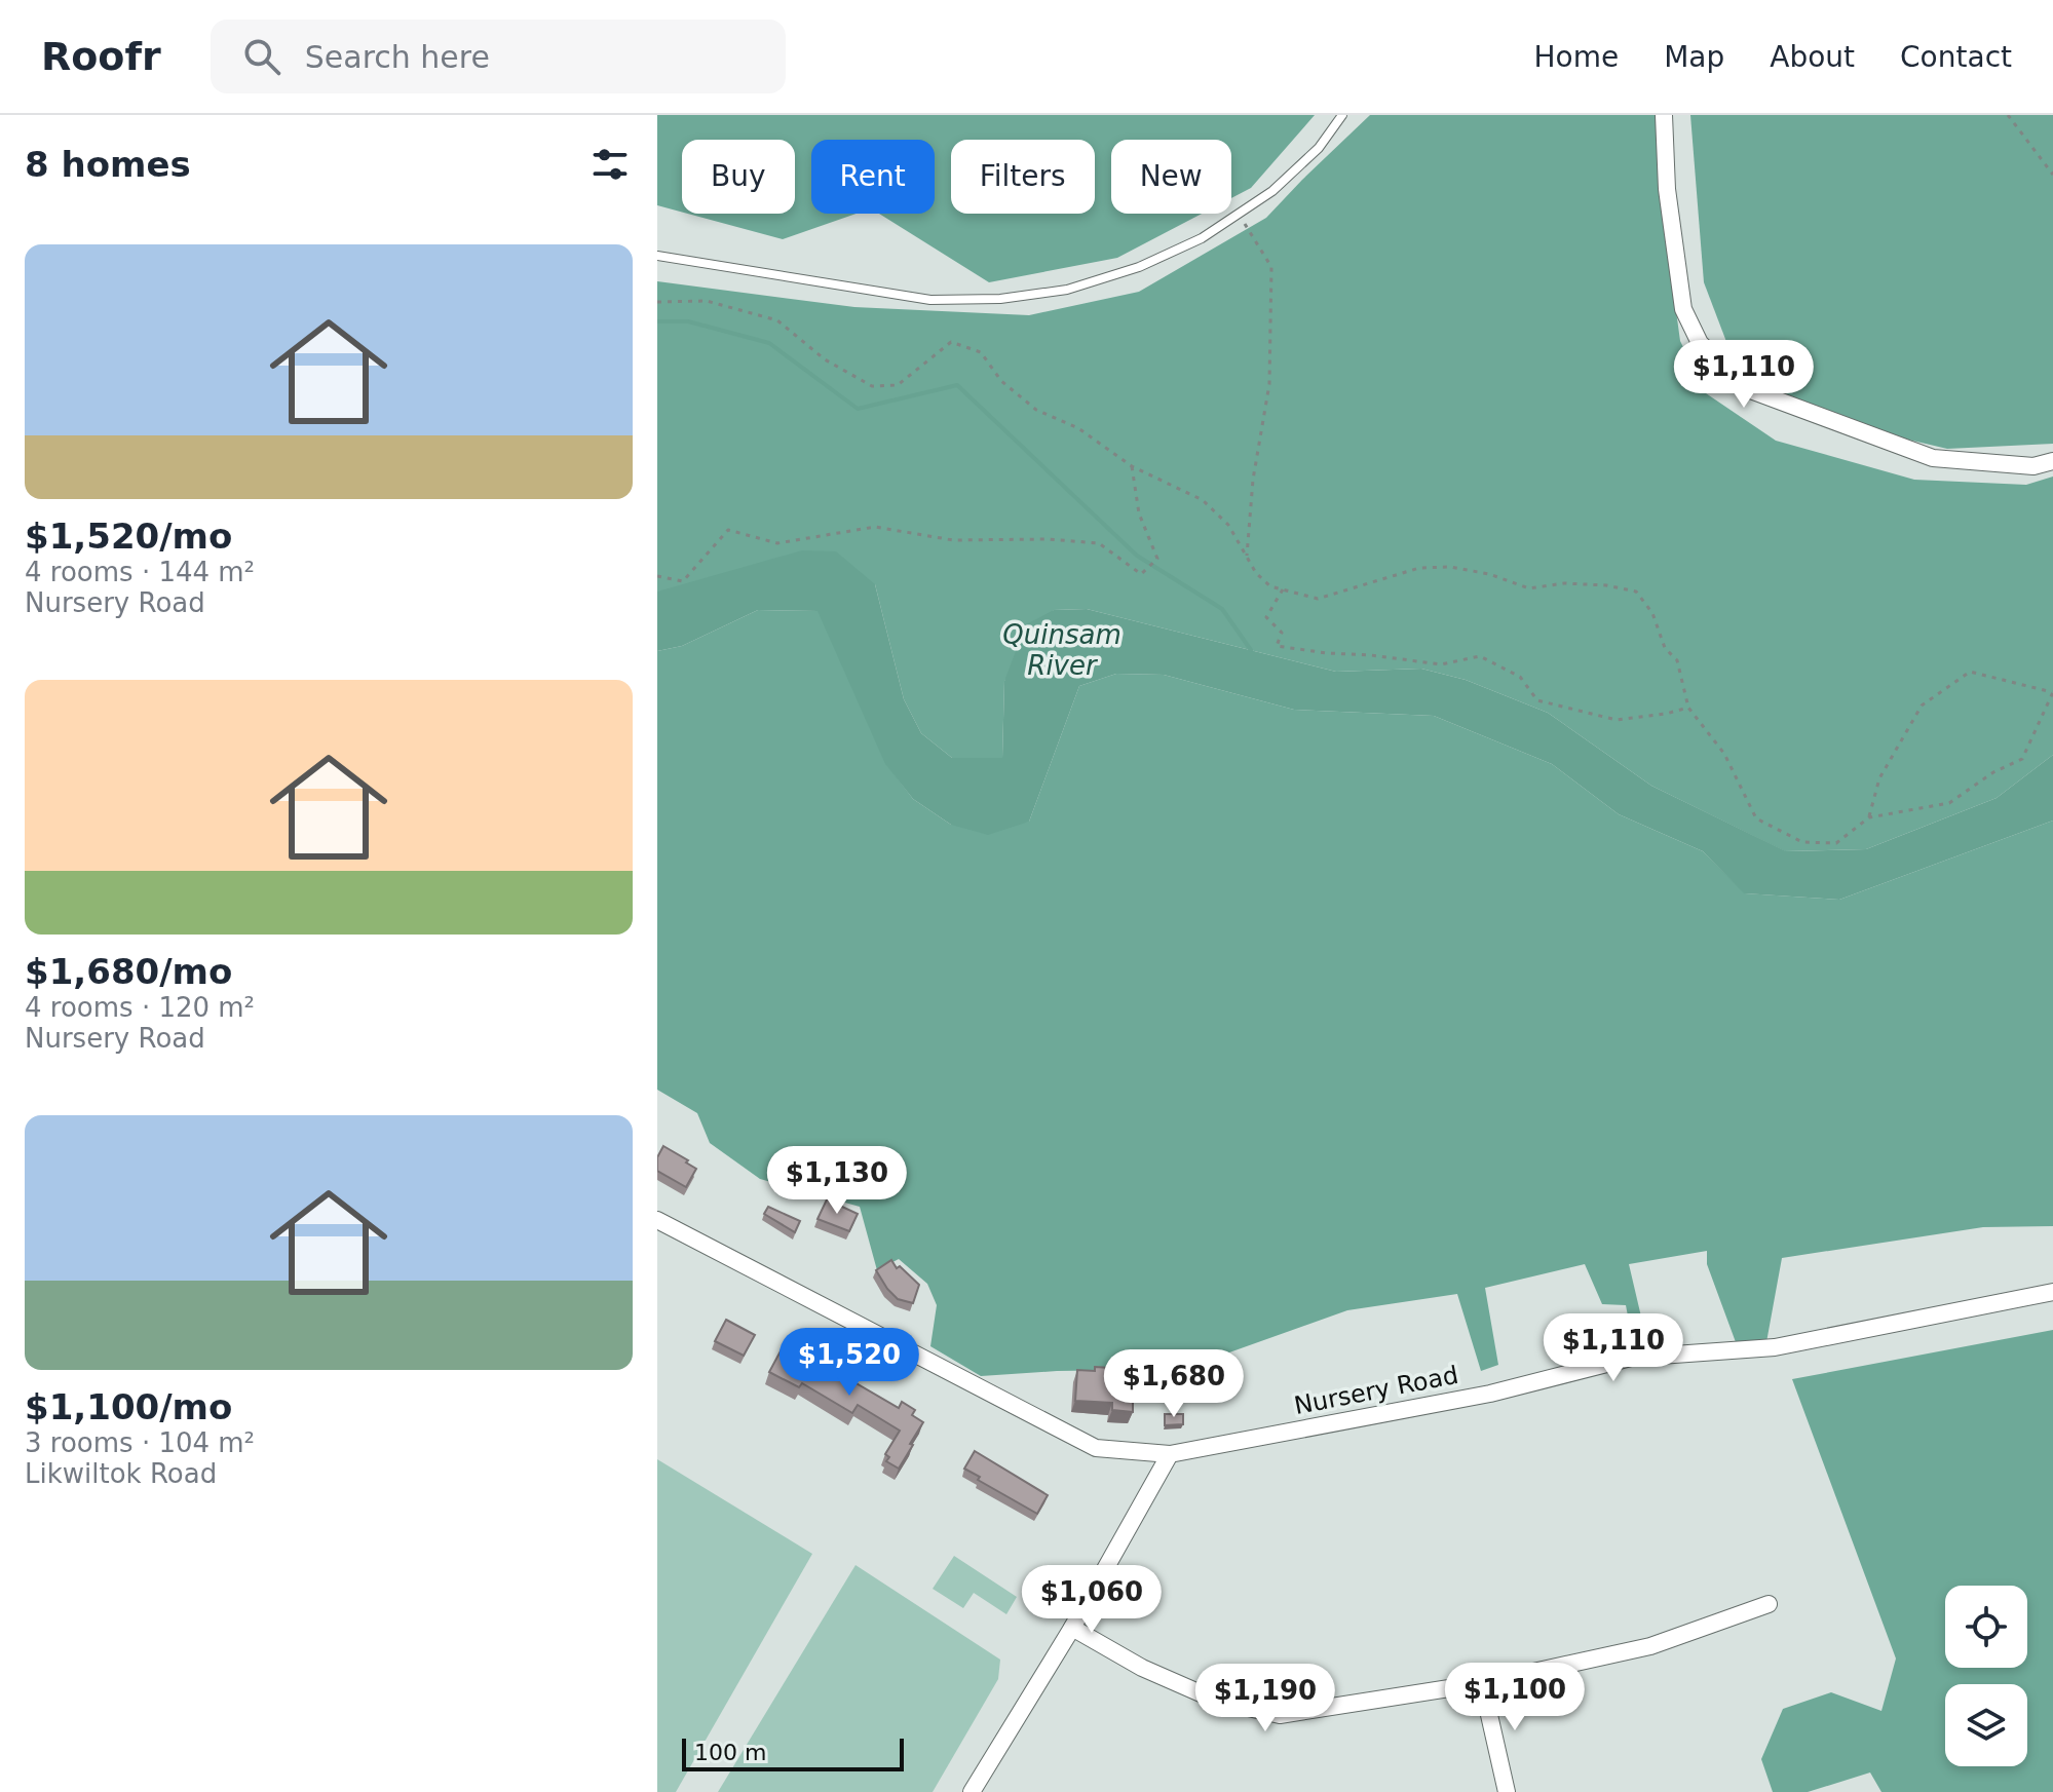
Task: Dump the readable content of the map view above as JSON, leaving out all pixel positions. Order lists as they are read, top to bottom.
{
  "streets": {
    "street": ["Nursery Road"]
  },
  "water": ["Quinsam River"],
  "scale_bar": "100 m",
  "page": {
    "header": "Roofr",
    "search": "Search here",
    "nav": [
      "Home",
      "Map",
      "About",
      "Contact"
    ],
    "heading": "8 homes",
    "chip": [
      "Buy",
      "Rent",
      "Filters",
      "New"
    ],
    "list": [
      {
        "name": "$1,520/mo",
        "note": "4 rooms · 144 m² · Nursery Road"
      },
      {
        "name": "$1,680/mo",
        "note": "4 rooms · 120 m² · Nursery Road"
      },
      {
        "name": "$1,100/mo",
        "note": "3 rooms · 104 m² · Likwiltok Road"
      }
    ],
    "price": [
      "$1,110",
      "$1,130",
      "$1,110",
      "$1,520",
      "$1,680",
      "$1,060",
      "$1,100",
      "$1,190"
    ],
    "scale": "100 m"
  }
}
